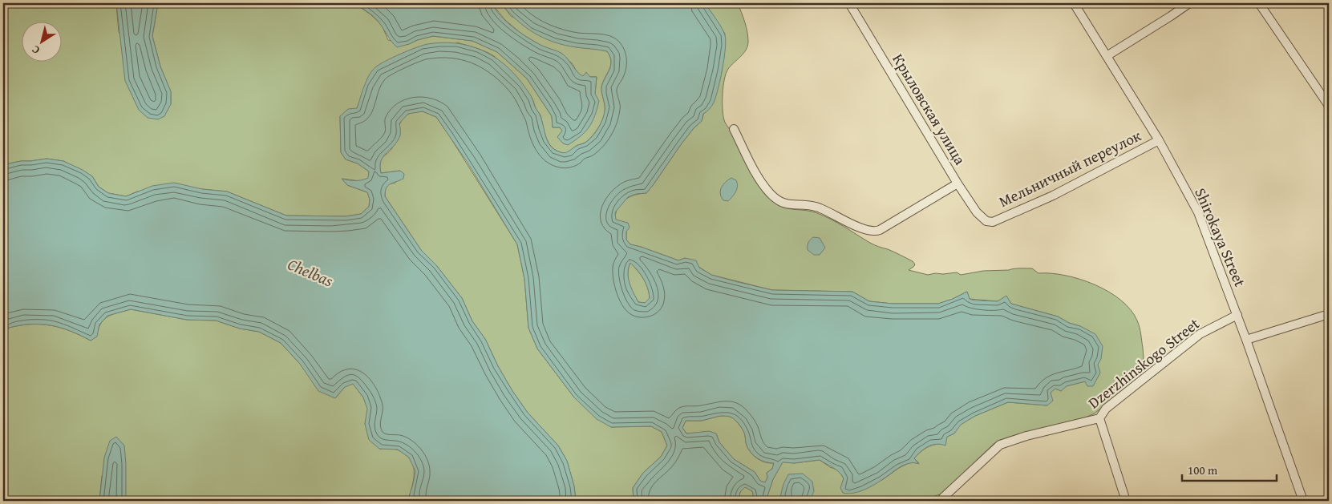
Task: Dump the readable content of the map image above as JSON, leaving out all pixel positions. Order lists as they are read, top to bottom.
{
  "streets": {
    "street": [
      "Крыловская улица",
      "Мельничный переулок",
      "Shirokaya Street",
      "Dzerzhinskogo Street"
    ]
  },
  "crossings": [
    ["Крыловская улица", "Мельничный переулок"],
    ["Мельничный переулок", "Shirokaya Street"],
    ["Shirokaya Street", "Dzerzhinskogo Street"]
  ],
  "water": ["Chelbas"],
  "scale_bar": "100 m",
  "north": "bottom left"
}
